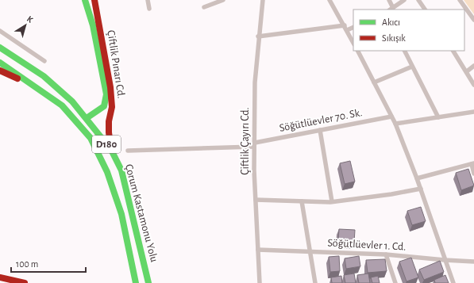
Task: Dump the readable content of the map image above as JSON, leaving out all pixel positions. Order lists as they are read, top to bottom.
{
  "streets": {
    "main road": ["Çiftlik Pınarı Cd.", "D180", "Çorum Kastamonu Yolu"],
    "street": ["Söğütlüevler 70. Sk.", "Çiftlik Çayırı Cd.", "Söğütlüevler 1. Cd."]
  },
  "crossings": [
    ["Çiftlik Pınarı Cd.", "Çorum Kastamonu Yolu"],
    ["Söğütlüevler 70. Sk.", "Çiftlik Çayırı Cd."],
    ["Çiftlik Çayırı Cd.", "Söğütlüevler 1. Cd."]
  ],
  "legend": ["Akıcı", "Sıkışık"],
  "scale_bar": "100 m",
  "north": "top right"
}
